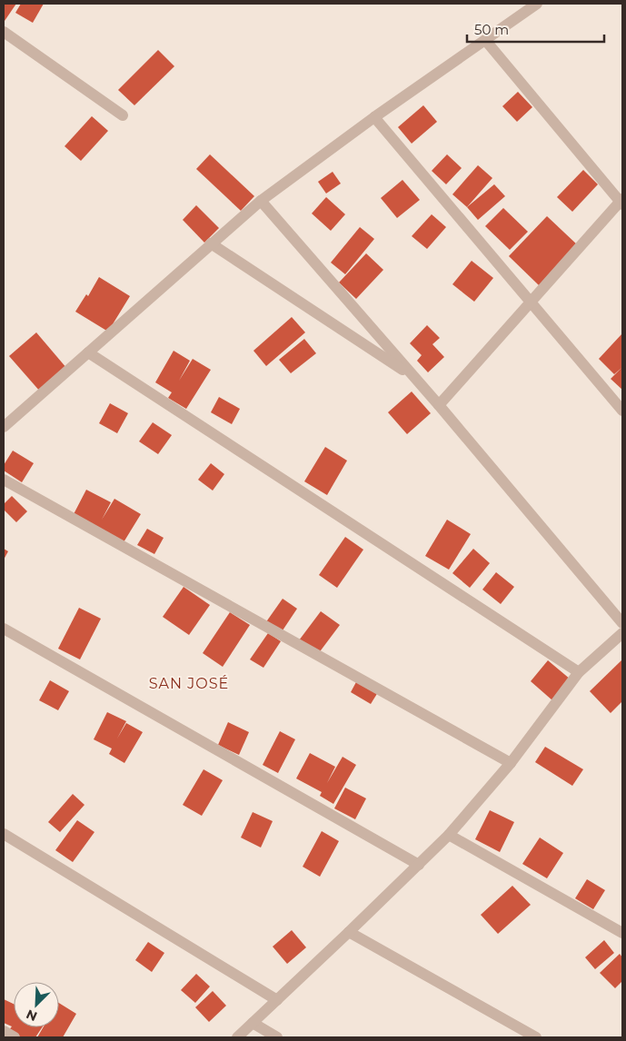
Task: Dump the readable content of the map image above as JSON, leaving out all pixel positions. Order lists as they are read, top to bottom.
{
  "districts": ["SAN JOSÉ"],
  "scale_bar": "50 m",
  "north": "bottom left"
}
